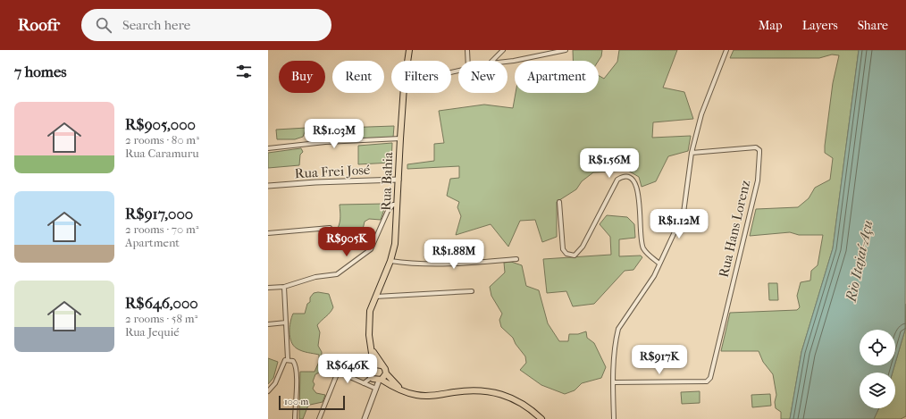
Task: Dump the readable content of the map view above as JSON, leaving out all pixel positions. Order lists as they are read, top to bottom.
{
  "streets": {
    "main road": ["Rua Bahia"],
    "street": ["Rua Frei José", "Rua Hans Lorenz"]
  },
  "crossings": [
    ["Rua Frei José", "Rua Bahia"]
  ],
  "water": ["Rio Itajaí-Açu"],
  "scale_bar": "100 m",
  "page": {
    "header": "Roofr",
    "search": "Search here",
    "nav": ["Map", "Layers", "Share"],
    "heading": "7 homes",
    "chip": [
      "Buy",
      "Rent",
      "Filters",
      "New",
      "Apartment"
    ],
    "list": [
      {
        "name": "R$905,000",
        "note": "2 rooms · 80 m² · Rua Caramuru"
      },
      {
        "name": "R$917,000",
        "note": "2 rooms · 70 m² · Apartment"
      },
      {
        "name": "R$646,000",
        "note": "2 rooms · 58 m² · Rua Jequié"
      }
    ],
    "price": [
      "R$1.03M",
      "R$1.56M",
      "R$1.12M",
      "R$905K",
      "R$1.88M",
      "R$917K",
      "R$646K"
    ],
    "scale": "100 m"
  }
}
